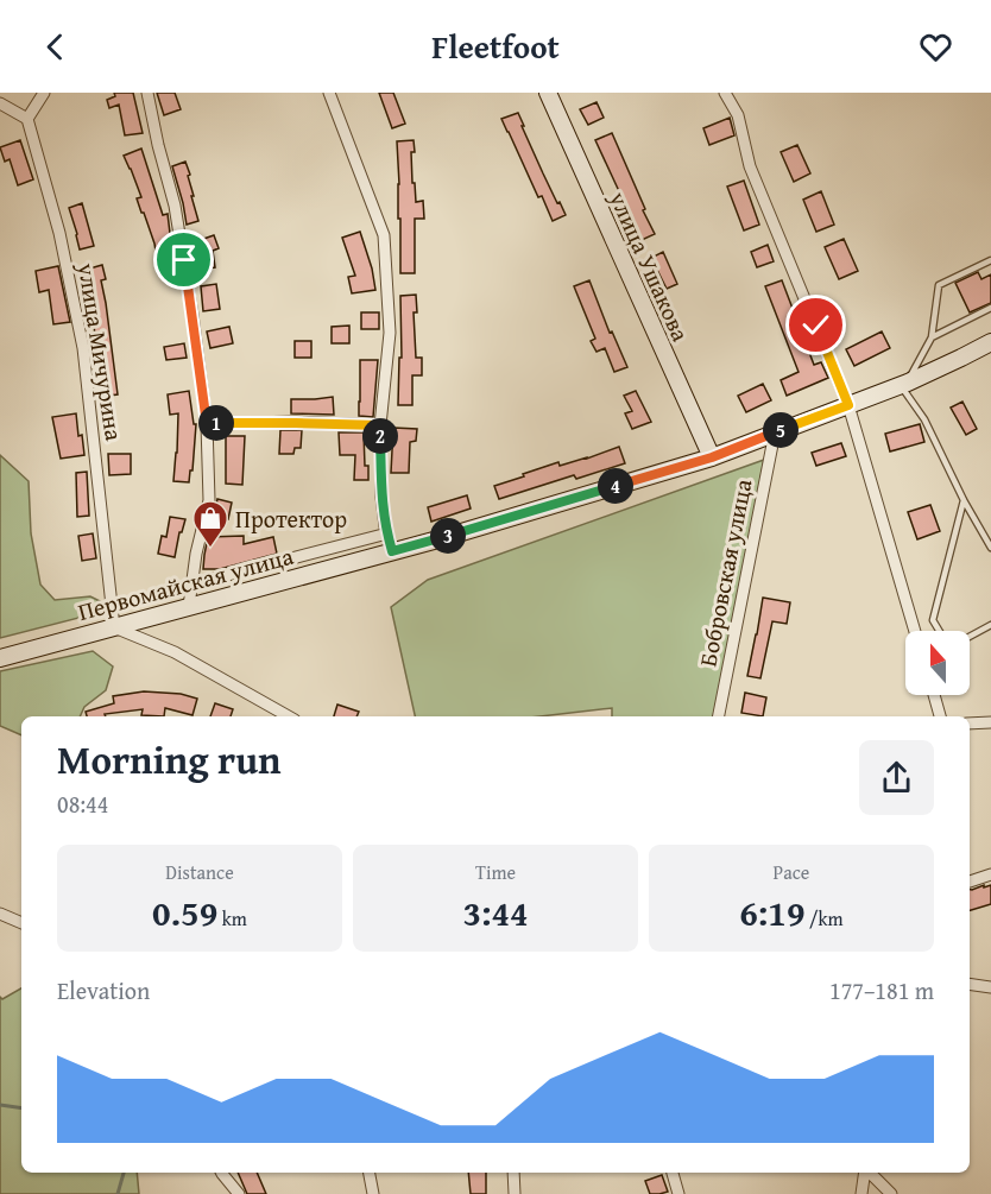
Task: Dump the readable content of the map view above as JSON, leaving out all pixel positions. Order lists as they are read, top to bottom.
{
  "streets": {
    "main road": ["улица Ушакова", "Первомайская улица"],
    "street": ["улица Мичурина", "Бобровская улица"]
  },
  "crossings": [
    ["улица Ушакова", "Первомайская улица"],
    ["улица Мичурина", "Первомайская улица"],
    ["Бобровская улица", "Первомайская улица"]
  ],
  "places": {
    "shop": ["Протектор"]
  },
  "north": "top",
  "page": {
    "header": "Fleetfoot",
    "pins": [
      "1",
      "5",
      "2",
      "4",
      "3"
    ],
    "heading": ["Morning run", "08:44"],
    "stats": [
      ["Distance", "0.59 km"],
      ["Time", "3:44"],
      ["Pace", "6:19 /km"]
    ],
    "chart": ["Elevation", "177–181 m"]
  }
}
